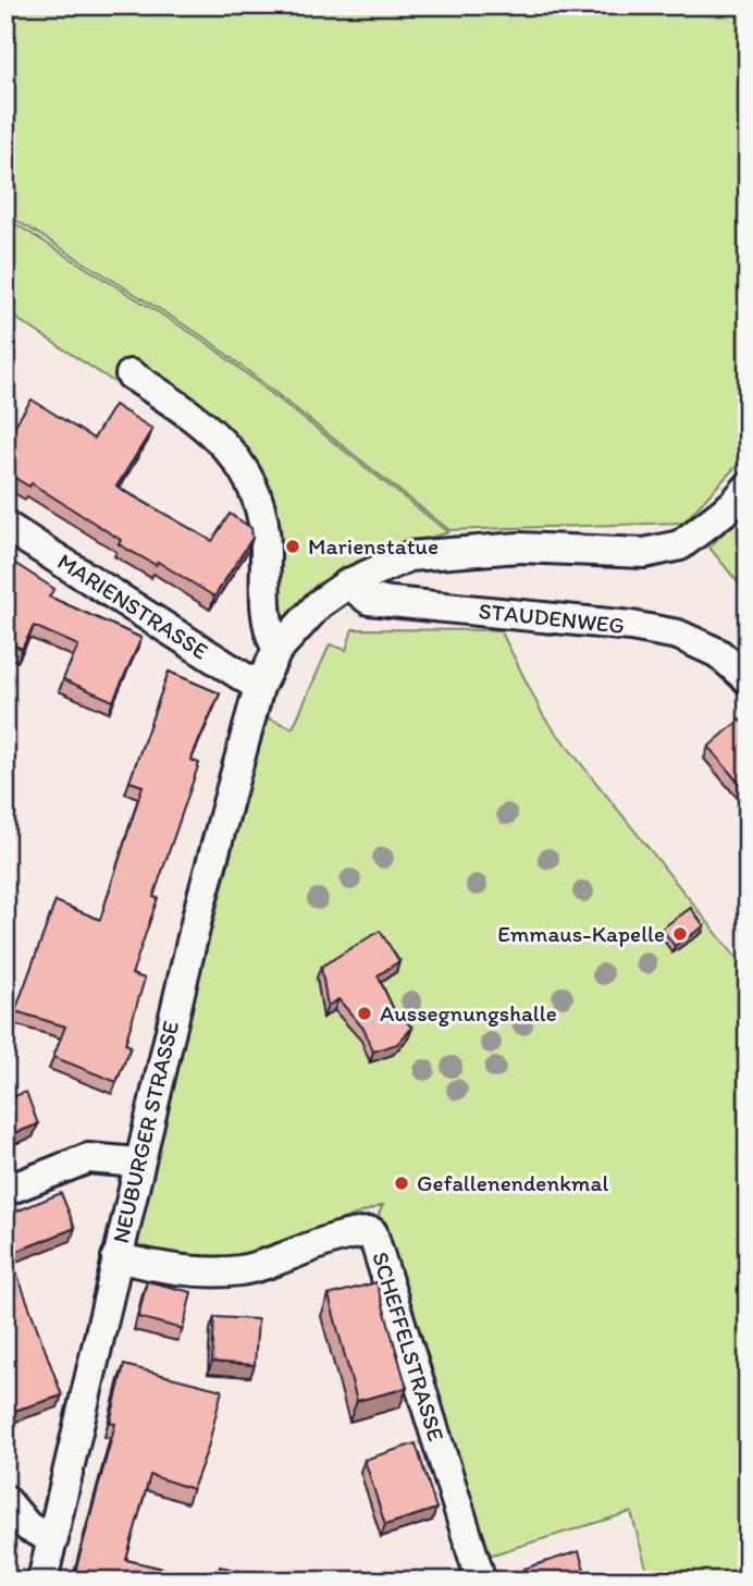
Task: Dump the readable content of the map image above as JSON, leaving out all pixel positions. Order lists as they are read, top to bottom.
{
  "streets": {
    "street": [
      "MARIENSTRASSE",
      "STAUDENWEG",
      "NEUBURGER STRASSE",
      "SCHEFFELSTRASSE"
    ]
  },
  "crossings": [
    ["MARIENSTRASSE", "NEUBURGER STRASSE"],
    ["STAUDENWEG", "NEUBURGER STRASSE"],
    ["NEUBURGER STRASSE", "SCHEFFELSTRASSE"]
  ],
  "places": [
    "Marienstatue",
    "Emmaus-Kapelle",
    "Aussegnungshalle",
    "Gefallenendenkmal"
  ]
}
